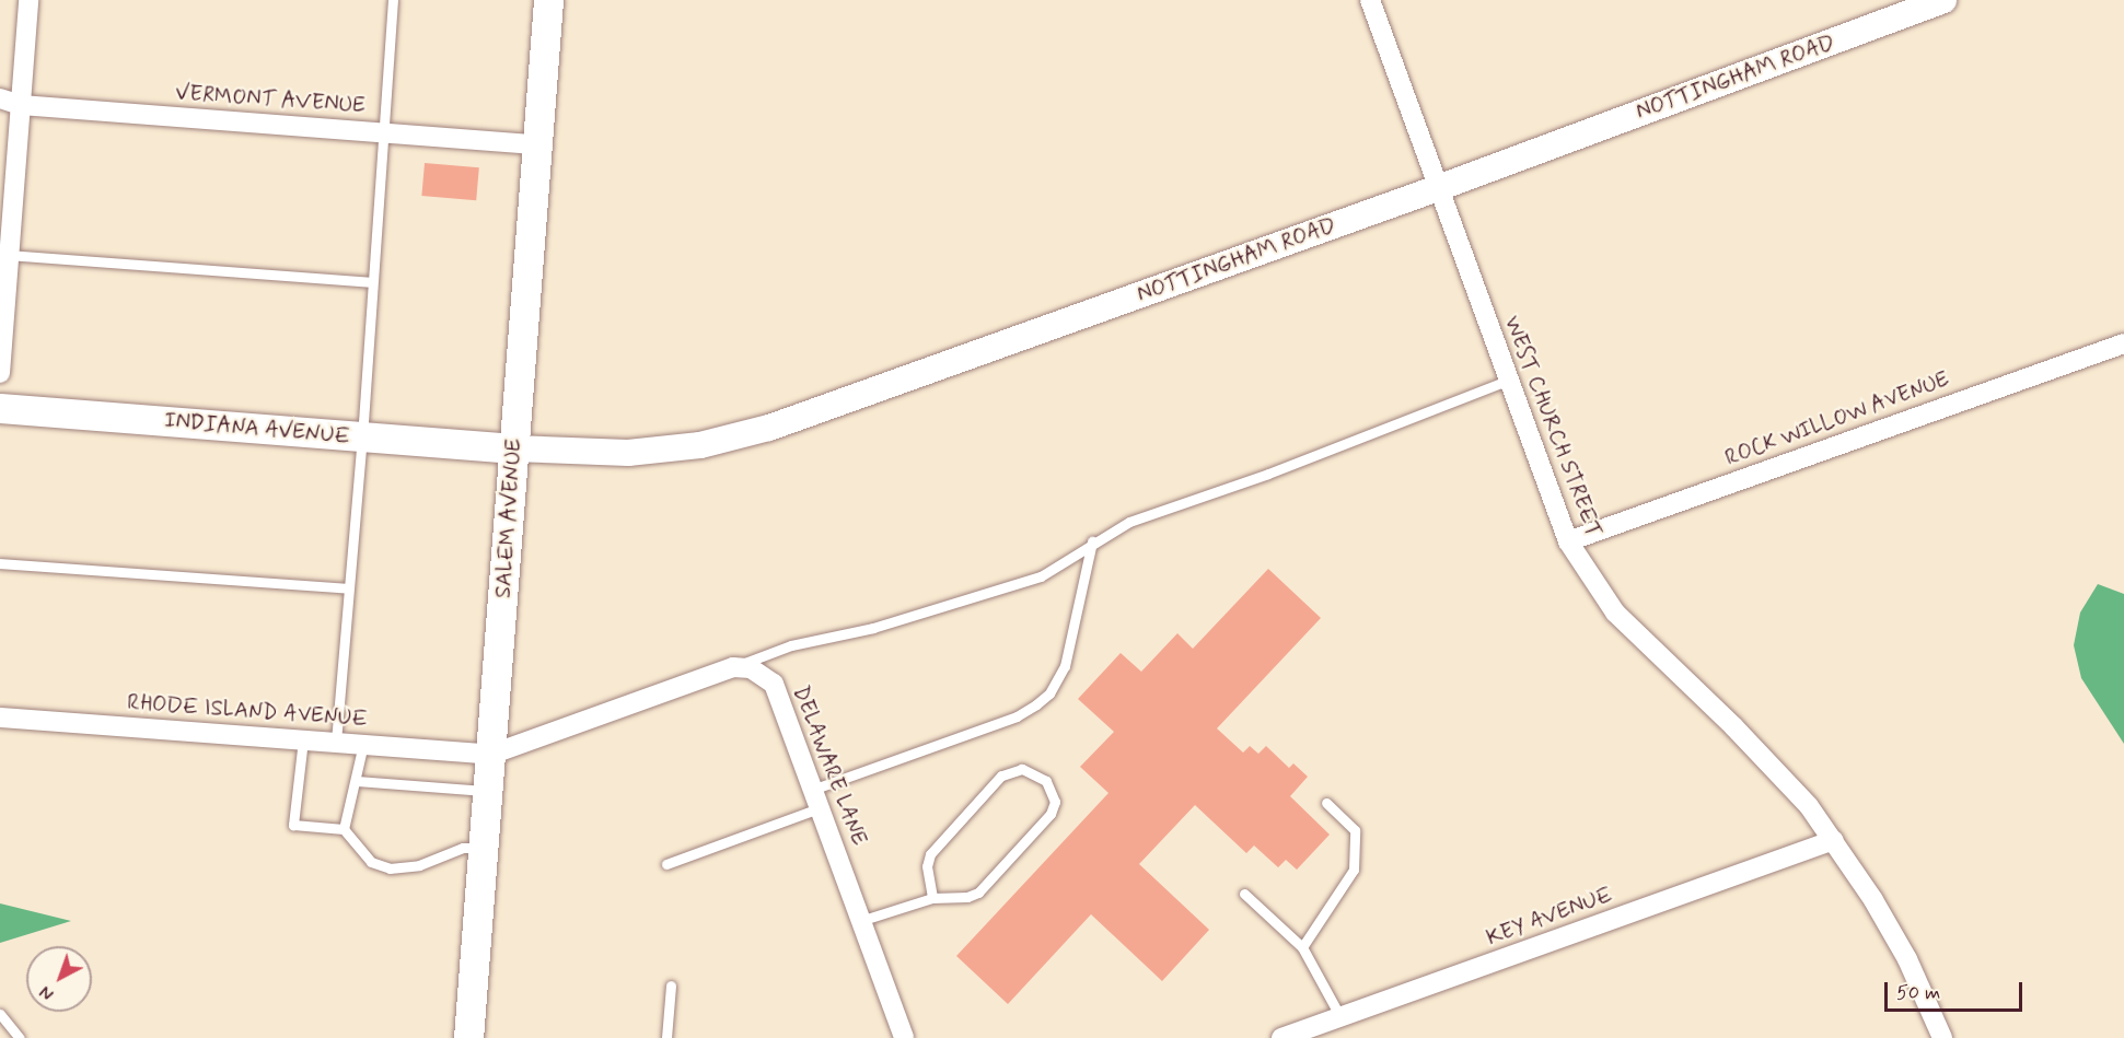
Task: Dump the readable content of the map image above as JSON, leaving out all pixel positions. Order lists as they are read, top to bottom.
{
  "streets": {
    "main road": ["INDIANA AVENUE", "SALEM AVENUE"],
    "street": [
      "NOTTINGHAM ROAD",
      "VERMONT AVENUE",
      "ROCK WILLOW AVENUE",
      "WEST CHURCH STREET",
      "RHODE ISLAND AVENUE",
      "DELAWARE LANE",
      "KEY AVENUE"
    ]
  },
  "crossings": [
    ["NOTTINGHAM ROAD", "WEST CHURCH STREET"],
    ["NOTTINGHAM ROAD", "INDIANA AVENUE"],
    ["NOTTINGHAM ROAD", "SALEM AVENUE"],
    ["VERMONT AVENUE", "SALEM AVENUE"],
    ["ROCK WILLOW AVENUE", "WEST CHURCH STREET"],
    ["WEST CHURCH STREET", "KEY AVENUE"],
    ["INDIANA AVENUE", "SALEM AVENUE"],
    ["SALEM AVENUE", "RHODE ISLAND AVENUE"]
  ],
  "scale_bar": "50 m",
  "north": "bottom left"
}
